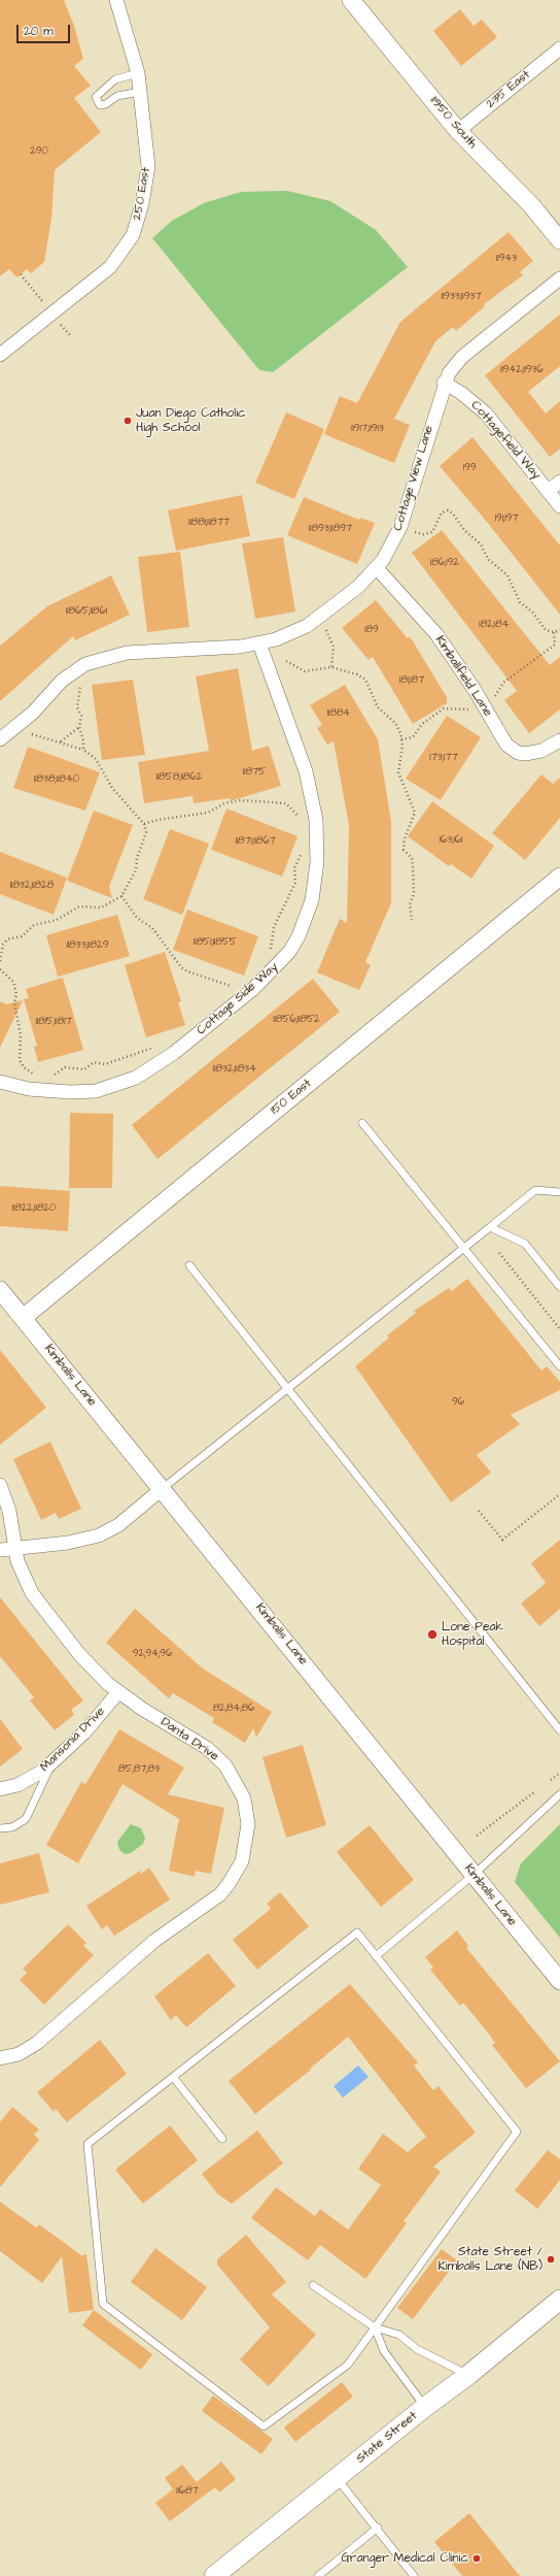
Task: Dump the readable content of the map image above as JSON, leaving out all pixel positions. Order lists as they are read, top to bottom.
{
  "streets": {
    "main road": ["State Street"],
    "street": [
      "235 East",
      "11950 South",
      "250 East",
      "Cottagefield Way",
      "Cottage View Lane",
      "Kimballfield Lane",
      "Cottage Side Way",
      "150 East",
      "Kimballs Lane",
      "Mansonia Drive",
      "Danta Drive"
    ]
  },
  "crossings": [
    ["235 East", "11950 South"],
    ["Cottagefield Way", "Cottage View Lane"],
    ["Cottage View Lane", "Kimballfield Lane"],
    ["Cottage View Lane", "Cottage Side Way"],
    ["150 East", "Kimballs Lane"],
    ["Mansonia Drive", "Danta Drive"]
  ],
  "places": [
    "Juan Diego Catholic High School",
    "Lone Peak Hospital",
    "State Street / Kimballs Lane (NB)",
    "Granger Medical Clinic"
  ],
  "house_numbers": [
    "290",
    "11943",
    "11933;11937",
    "11942;11936",
    "11917;11913",
    "199",
    "191;197",
    "11881;11877",
    "11893;11897",
    "186;192",
    "11865;11861",
    "182;184",
    "189",
    "181;187",
    "11884",
    "173;177",
    "11875",
    "11858;11862",
    "11838;11840",
    "163;161",
    "11871;11867",
    "11832;11828",
    "11851;11855",
    "11833;11829",
    "11856;11852",
    "11815;11817",
    "11832;11834",
    "11822;11820",
    "96",
    "92;94;96",
    "82;84;86",
    "85;87;83",
    "11687"
  ],
  "scale_bar": "20 m"
}
